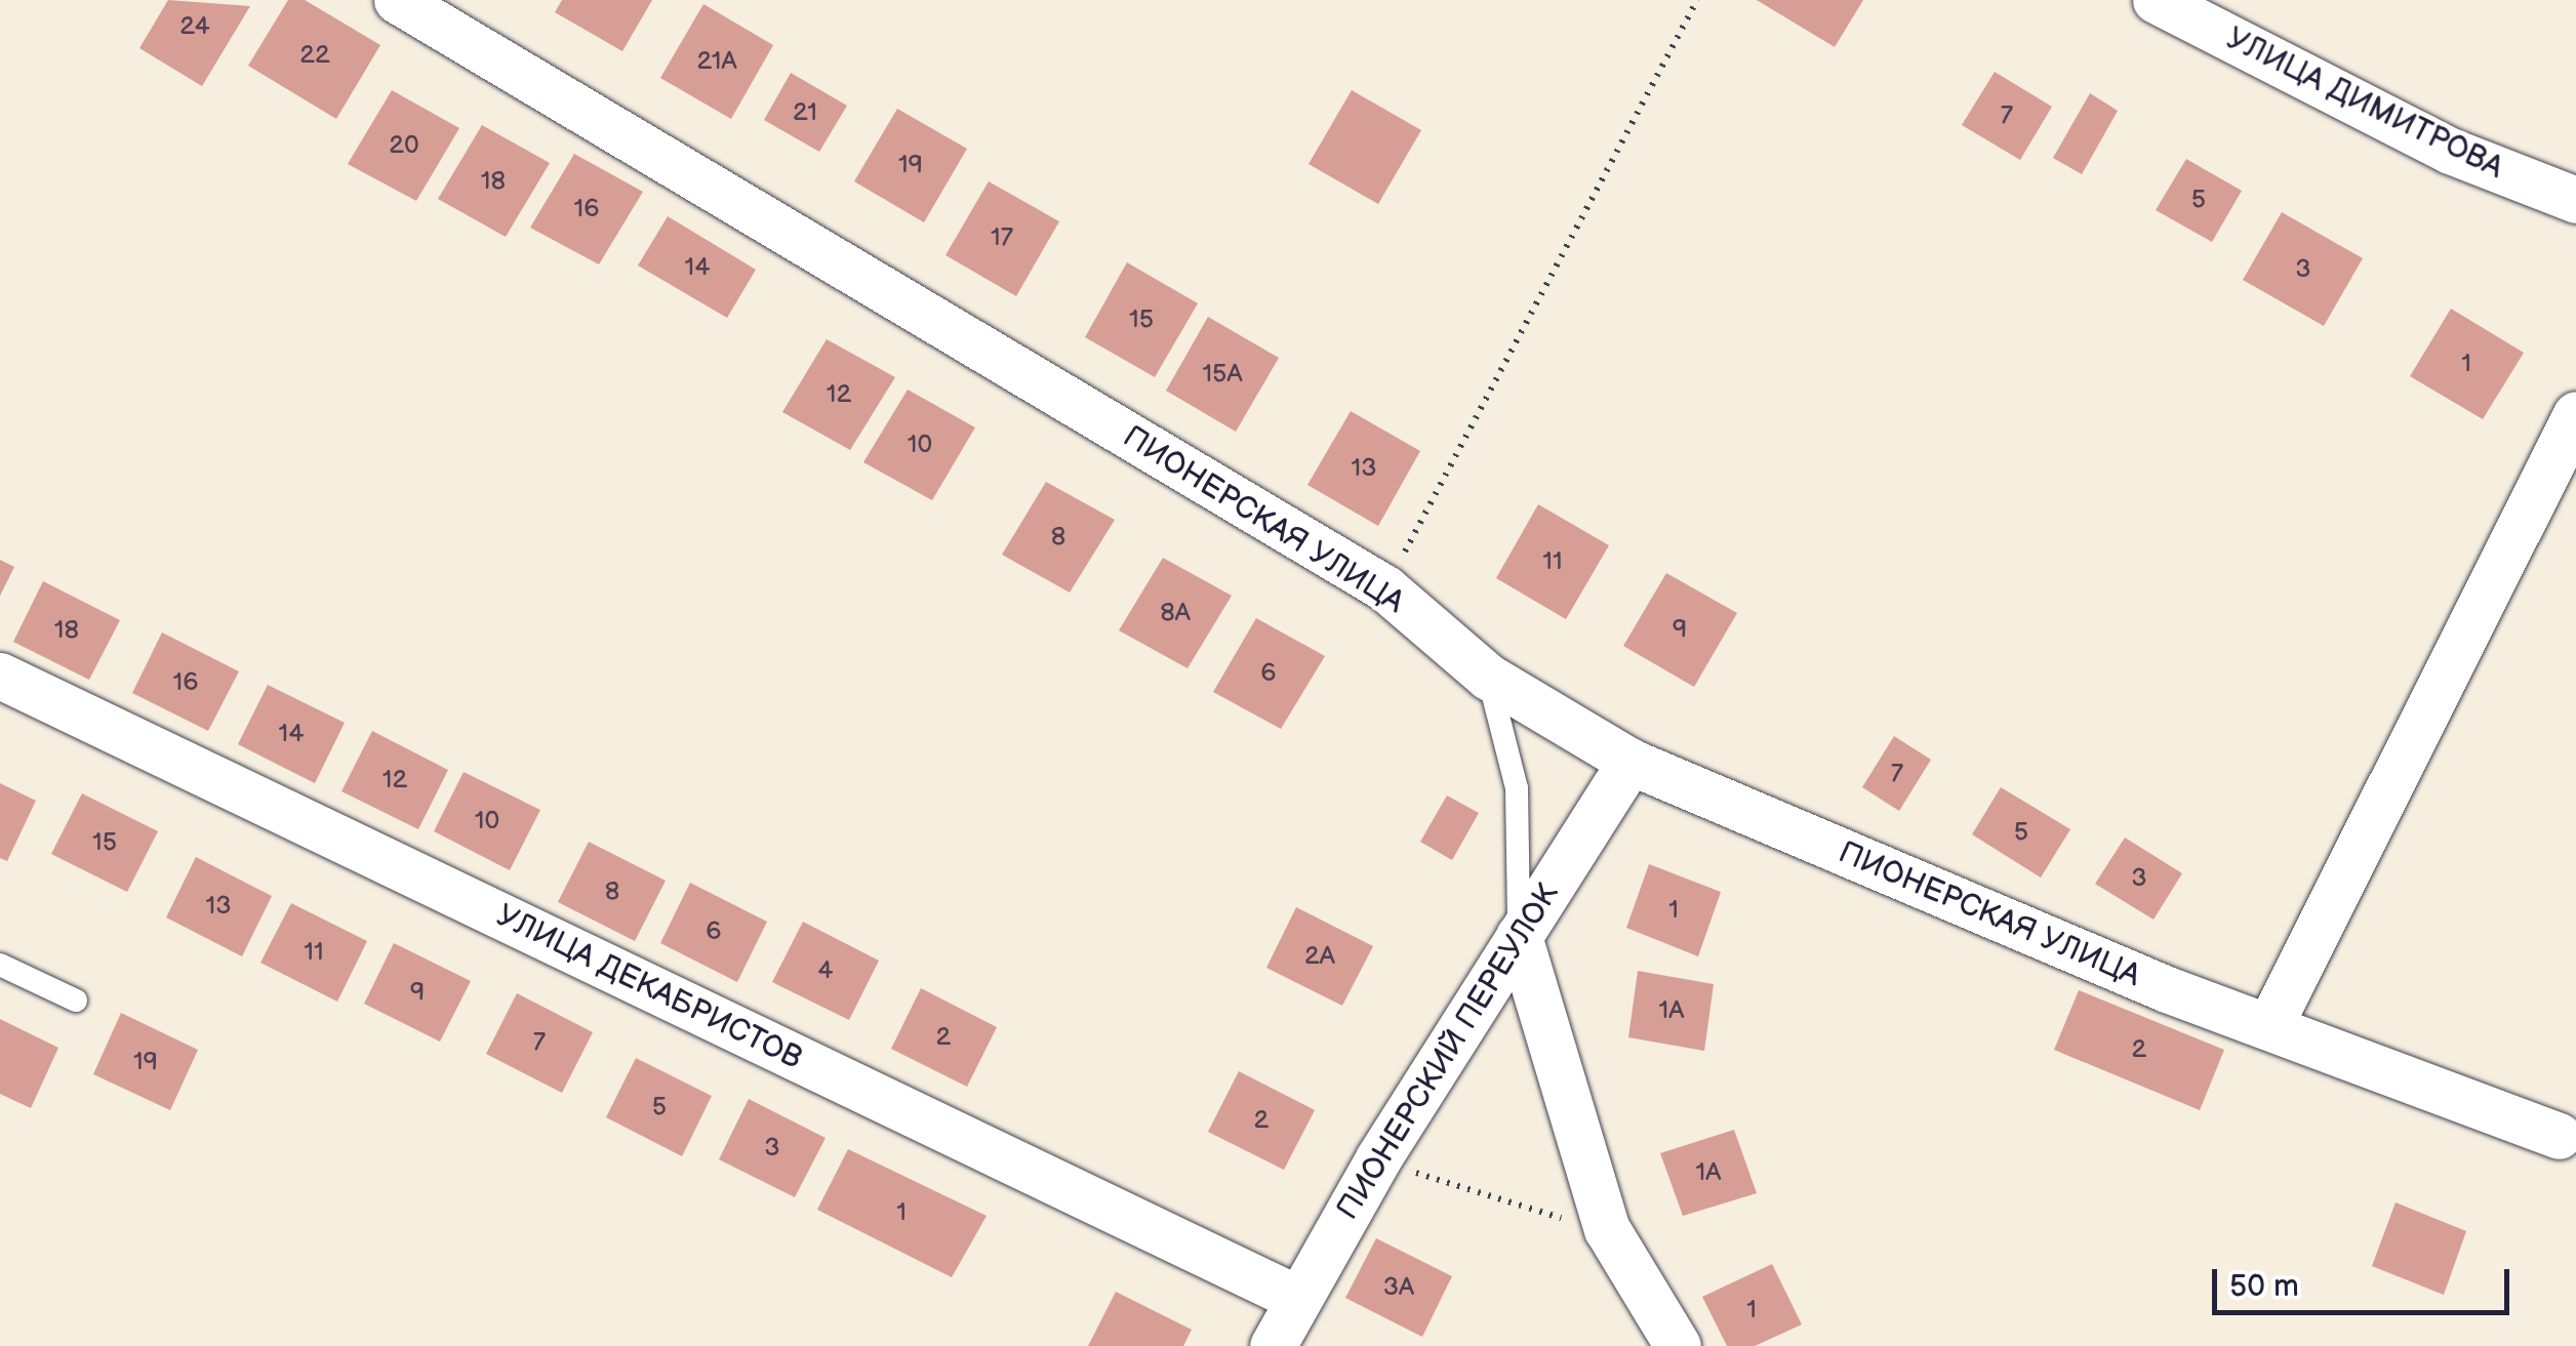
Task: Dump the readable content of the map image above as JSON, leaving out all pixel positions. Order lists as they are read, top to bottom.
{
  "streets": {
    "street": [
      "УЛИЦА ДИМИТРОВА",
      "ПИОНЕРСКАЯ УЛИЦА",
      "УЛИЦА ДЕКАБРИСТОВ",
      "ПИОНЕРСКИЙ ПЕРЕУЛОК"
    ]
  },
  "crossings": [
    ["ПИОНЕРСКАЯ УЛИЦА", "ПИОНЕРСКИЙ ПЕРЕУЛОК"],
    ["УЛИЦА ДЕКАБРИСТОВ", "ПИОНЕРСКИЙ ПЕРЕУЛОК"]
  ],
  "house_numbers": [
    "24",
    "22",
    "21А",
    "21",
    "7",
    "20",
    "19",
    "18",
    "5",
    "16",
    "17",
    "14",
    "3",
    "15",
    "1",
    "15А",
    "12",
    "10",
    "13",
    "8",
    "11",
    "8А",
    "9",
    "18",
    "6",
    "16",
    "14",
    "7",
    "12",
    "10",
    "5",
    "15",
    "3",
    "8",
    "13",
    "1",
    "6",
    "11",
    "2А",
    "4",
    "9",
    "1А",
    "2",
    "7",
    "2",
    "19",
    "5",
    "2",
    "3",
    "1А",
    "1",
    "3А",
    "1"
  ],
  "scale_bar": "50 m"
}
